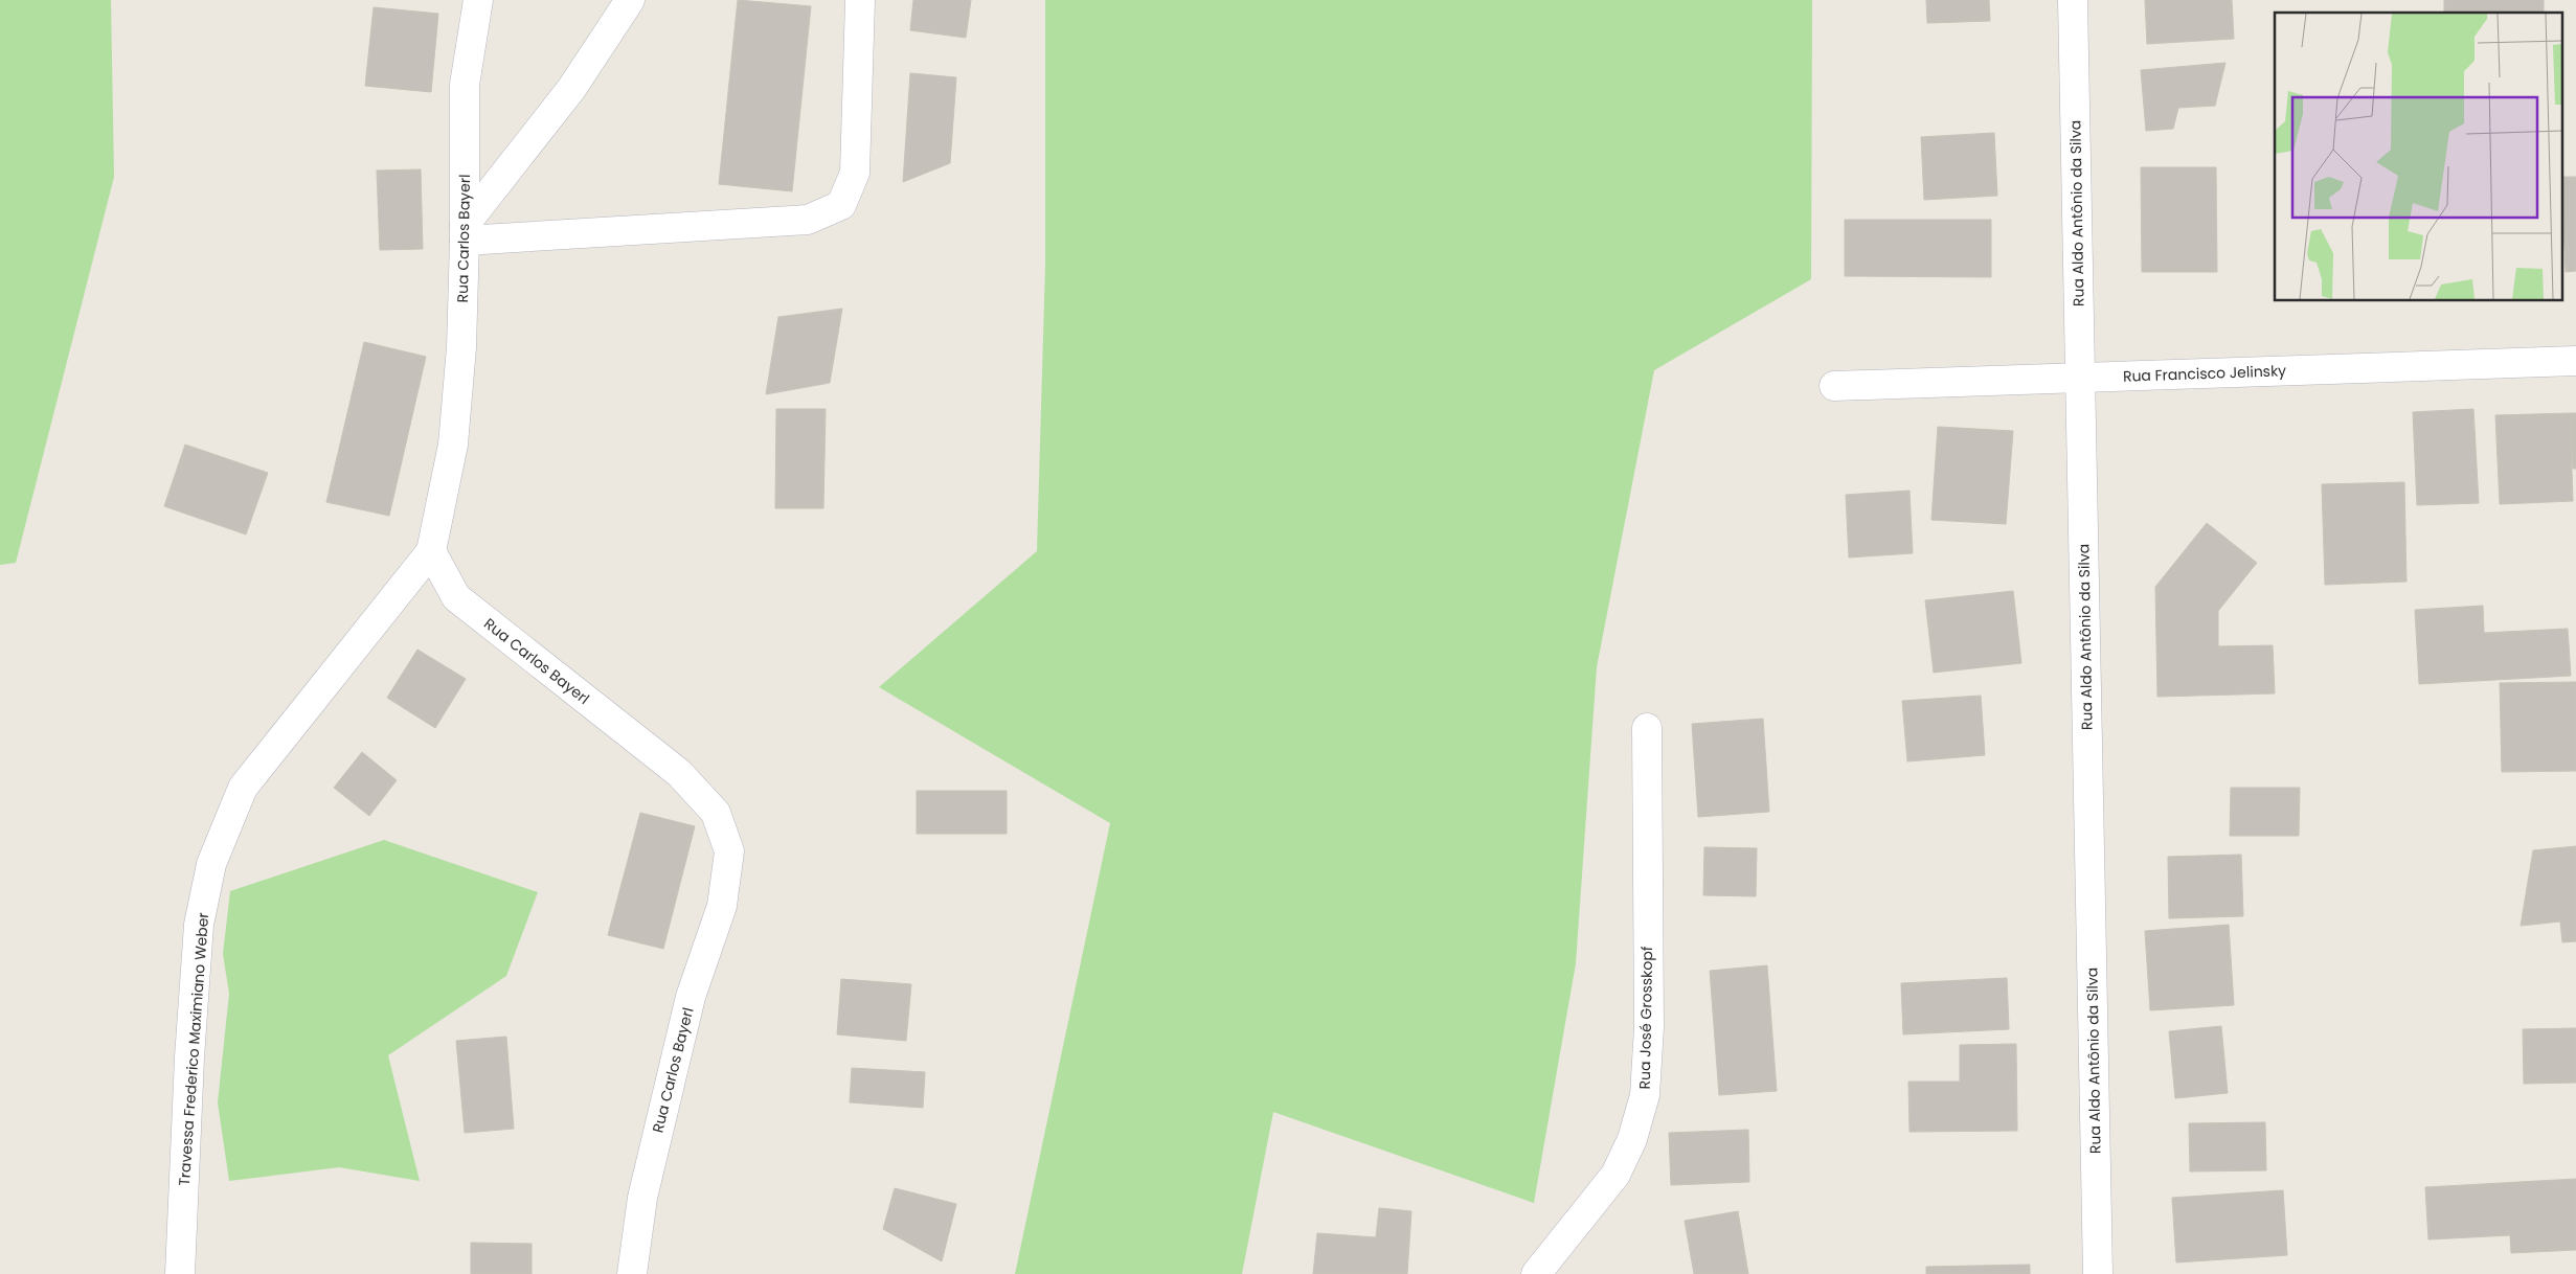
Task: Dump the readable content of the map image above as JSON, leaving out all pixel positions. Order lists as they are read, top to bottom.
{
  "streets": {
    "street": [
      "Rua Aldo Antônio da Silva",
      "Rua Carlos Bayerl",
      "Rua Francisco Jelinsky",
      "Rua José Grosskopf",
      "Travessa Frederico Maximiano Weber"
    ]
  },
  "crossings": [
    ["Rua Aldo Antônio da Silva", "Rua Francisco Jelinsky"],
    ["Rua Carlos Bayerl", "Travessa Frederico Maximiano Weber"]
  ]
}
